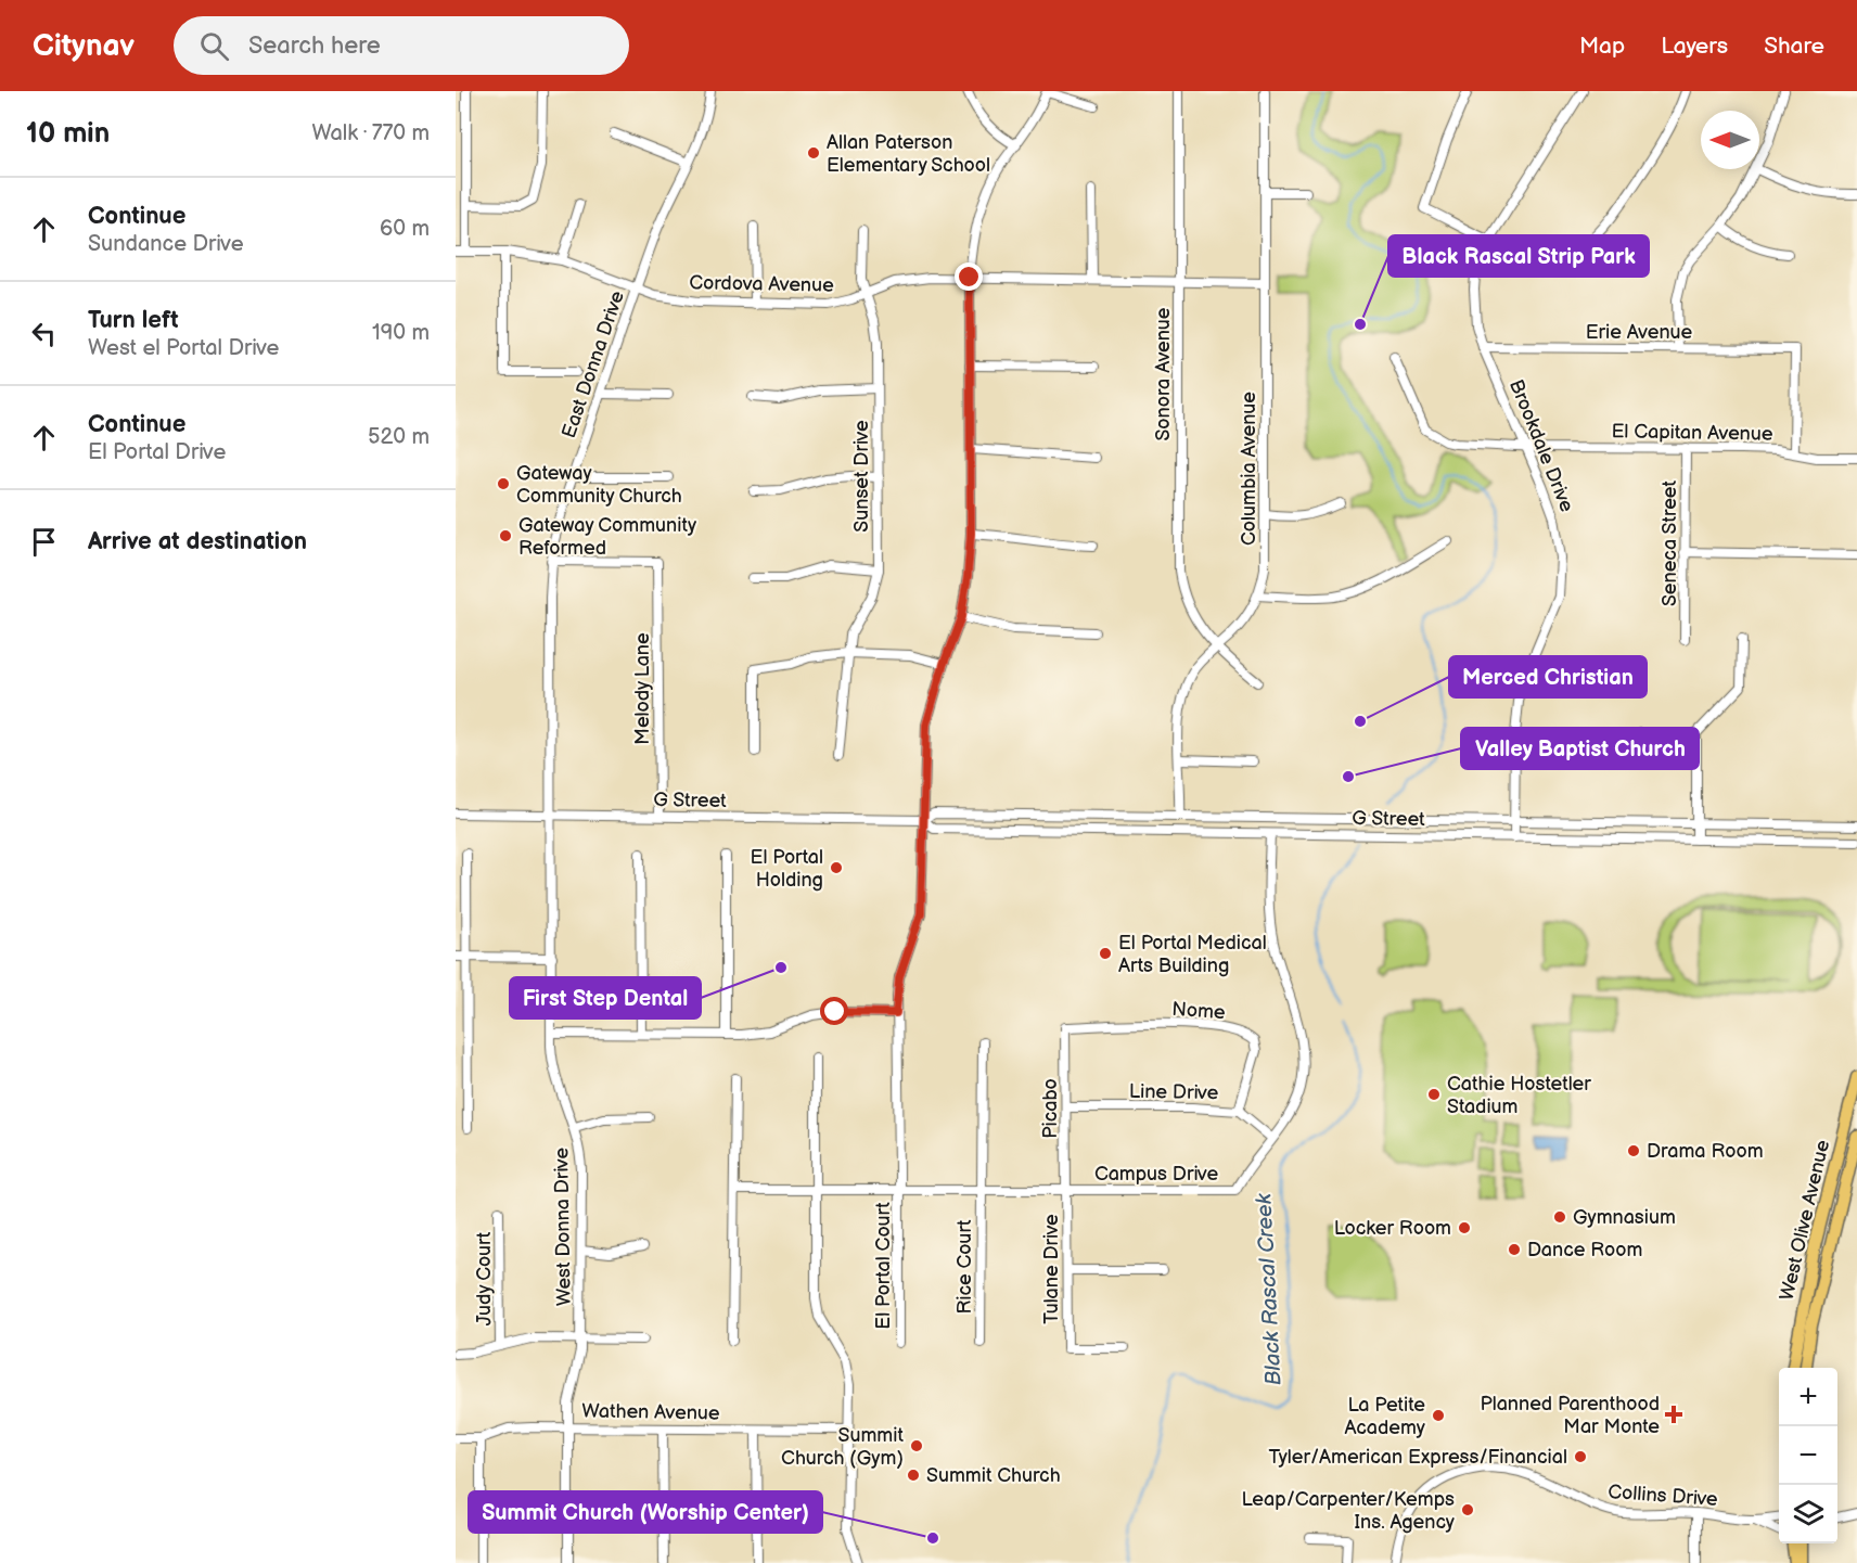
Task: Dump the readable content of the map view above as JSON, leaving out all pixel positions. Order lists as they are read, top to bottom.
{
  "streets": {
    "main road": ["West Olive Avenue"],
    "street": [
      "Cordova Avenue",
      "Erie Avenue",
      "East Donna Drive",
      "Sonora Avenue",
      "El Capitan Avenue",
      "Brookdale Drive",
      "Columbia Avenue",
      "Sunset Drive",
      "Seneca Street",
      "Melody Lane",
      "G Street",
      "Nome",
      "Line Drive",
      "Picabo",
      "Campus Drive",
      "West Donna Drive",
      "El Portal Court",
      "Rice Court",
      "Tulane Drive",
      "Judy Court",
      "Wathen Avenue",
      "Collins Drive"
    ]
  },
  "crossings": [
    ["Cordova Avenue", "East Donna Drive"],
    ["Cordova Avenue", "Sonora Avenue"],
    ["Cordova Avenue", "Columbia Avenue"],
    ["Cordova Avenue", "Sunset Drive"],
    ["Cordova Avenue", "El Portal Court"],
    ["Erie Avenue", "El Capitan Avenue"],
    ["Erie Avenue", "Brookdale Drive"],
    ["East Donna Drive", "Melody Lane"],
    ["East Donna Drive", "G Street"],
    ["East Donna Drive", "West Donna Drive"],
    ["Sonora Avenue", "Columbia Avenue"],
    ["El Capitan Avenue", "Brookdale Drive"],
    ["El Capitan Avenue", "Seneca Street"],
    ["Brookdale Drive", "G Street"],
    ["Columbia Avenue", "G Street"],
    ["Melody Lane", "G Street"],
    ["G Street", "Campus Drive"],
    ["G Street", "West Donna Drive"],
    ["G Street", "El Portal Court"],
    ["Nome", "Line Drive"],
    ["Nome", "Picabo"],
    ["Line Drive", "Picabo"],
    ["Line Drive", "Campus Drive"],
    ["Picabo", "Campus Drive"],
    ["Picabo", "Tulane Drive"],
    ["Campus Drive", "El Portal Court"],
    ["Campus Drive", "Rice Court"],
    ["Campus Drive", "Tulane Drive"],
    ["West Donna Drive", "Wathen Avenue"]
  ],
  "water": ["Black Rascal Creek"],
  "places": {
    "other": [
      "Allan Paterson Elementary School",
      "Black Rascal Strip Park",
      "Gateway Community Church",
      "Gateway Community Reformed",
      "Merced Christian",
      "Valley Baptist Church",
      "El Portal Holding",
      "El Portal Medical Arts Building",
      "First Step Dental",
      "Cathie Hostetler Stadium",
      "Drama Room",
      "Gymnasium",
      "Locker Room",
      "Dance Room",
      "La Petite Academy",
      "Summit Church (Gym)",
      "Tyler/American Express/Financial",
      "Summit Church",
      "Leap/Carpenter/Kemps Ins. Agency",
      "Summit Church (Worship Center)"
    ],
    "health": ["Planned Parenthood Mar Monte"]
  },
  "north": "left",
  "page": {
    "header": "Citynav",
    "search": "Search here",
    "nav": ["Map", "Layers", "Share"],
    "heading": ["10 min", "Walk · 770 m"],
    "list": [
      ["Continue", "Sundance Drive", "60 m"],
      ["Turn left", "West el Portal Drive", "190 m"],
      ["Continue", "El Portal Drive", "520 m"],
      "Arrive at destination"
    ],
    "map_buttons": ["+", "−"]
  }
}
